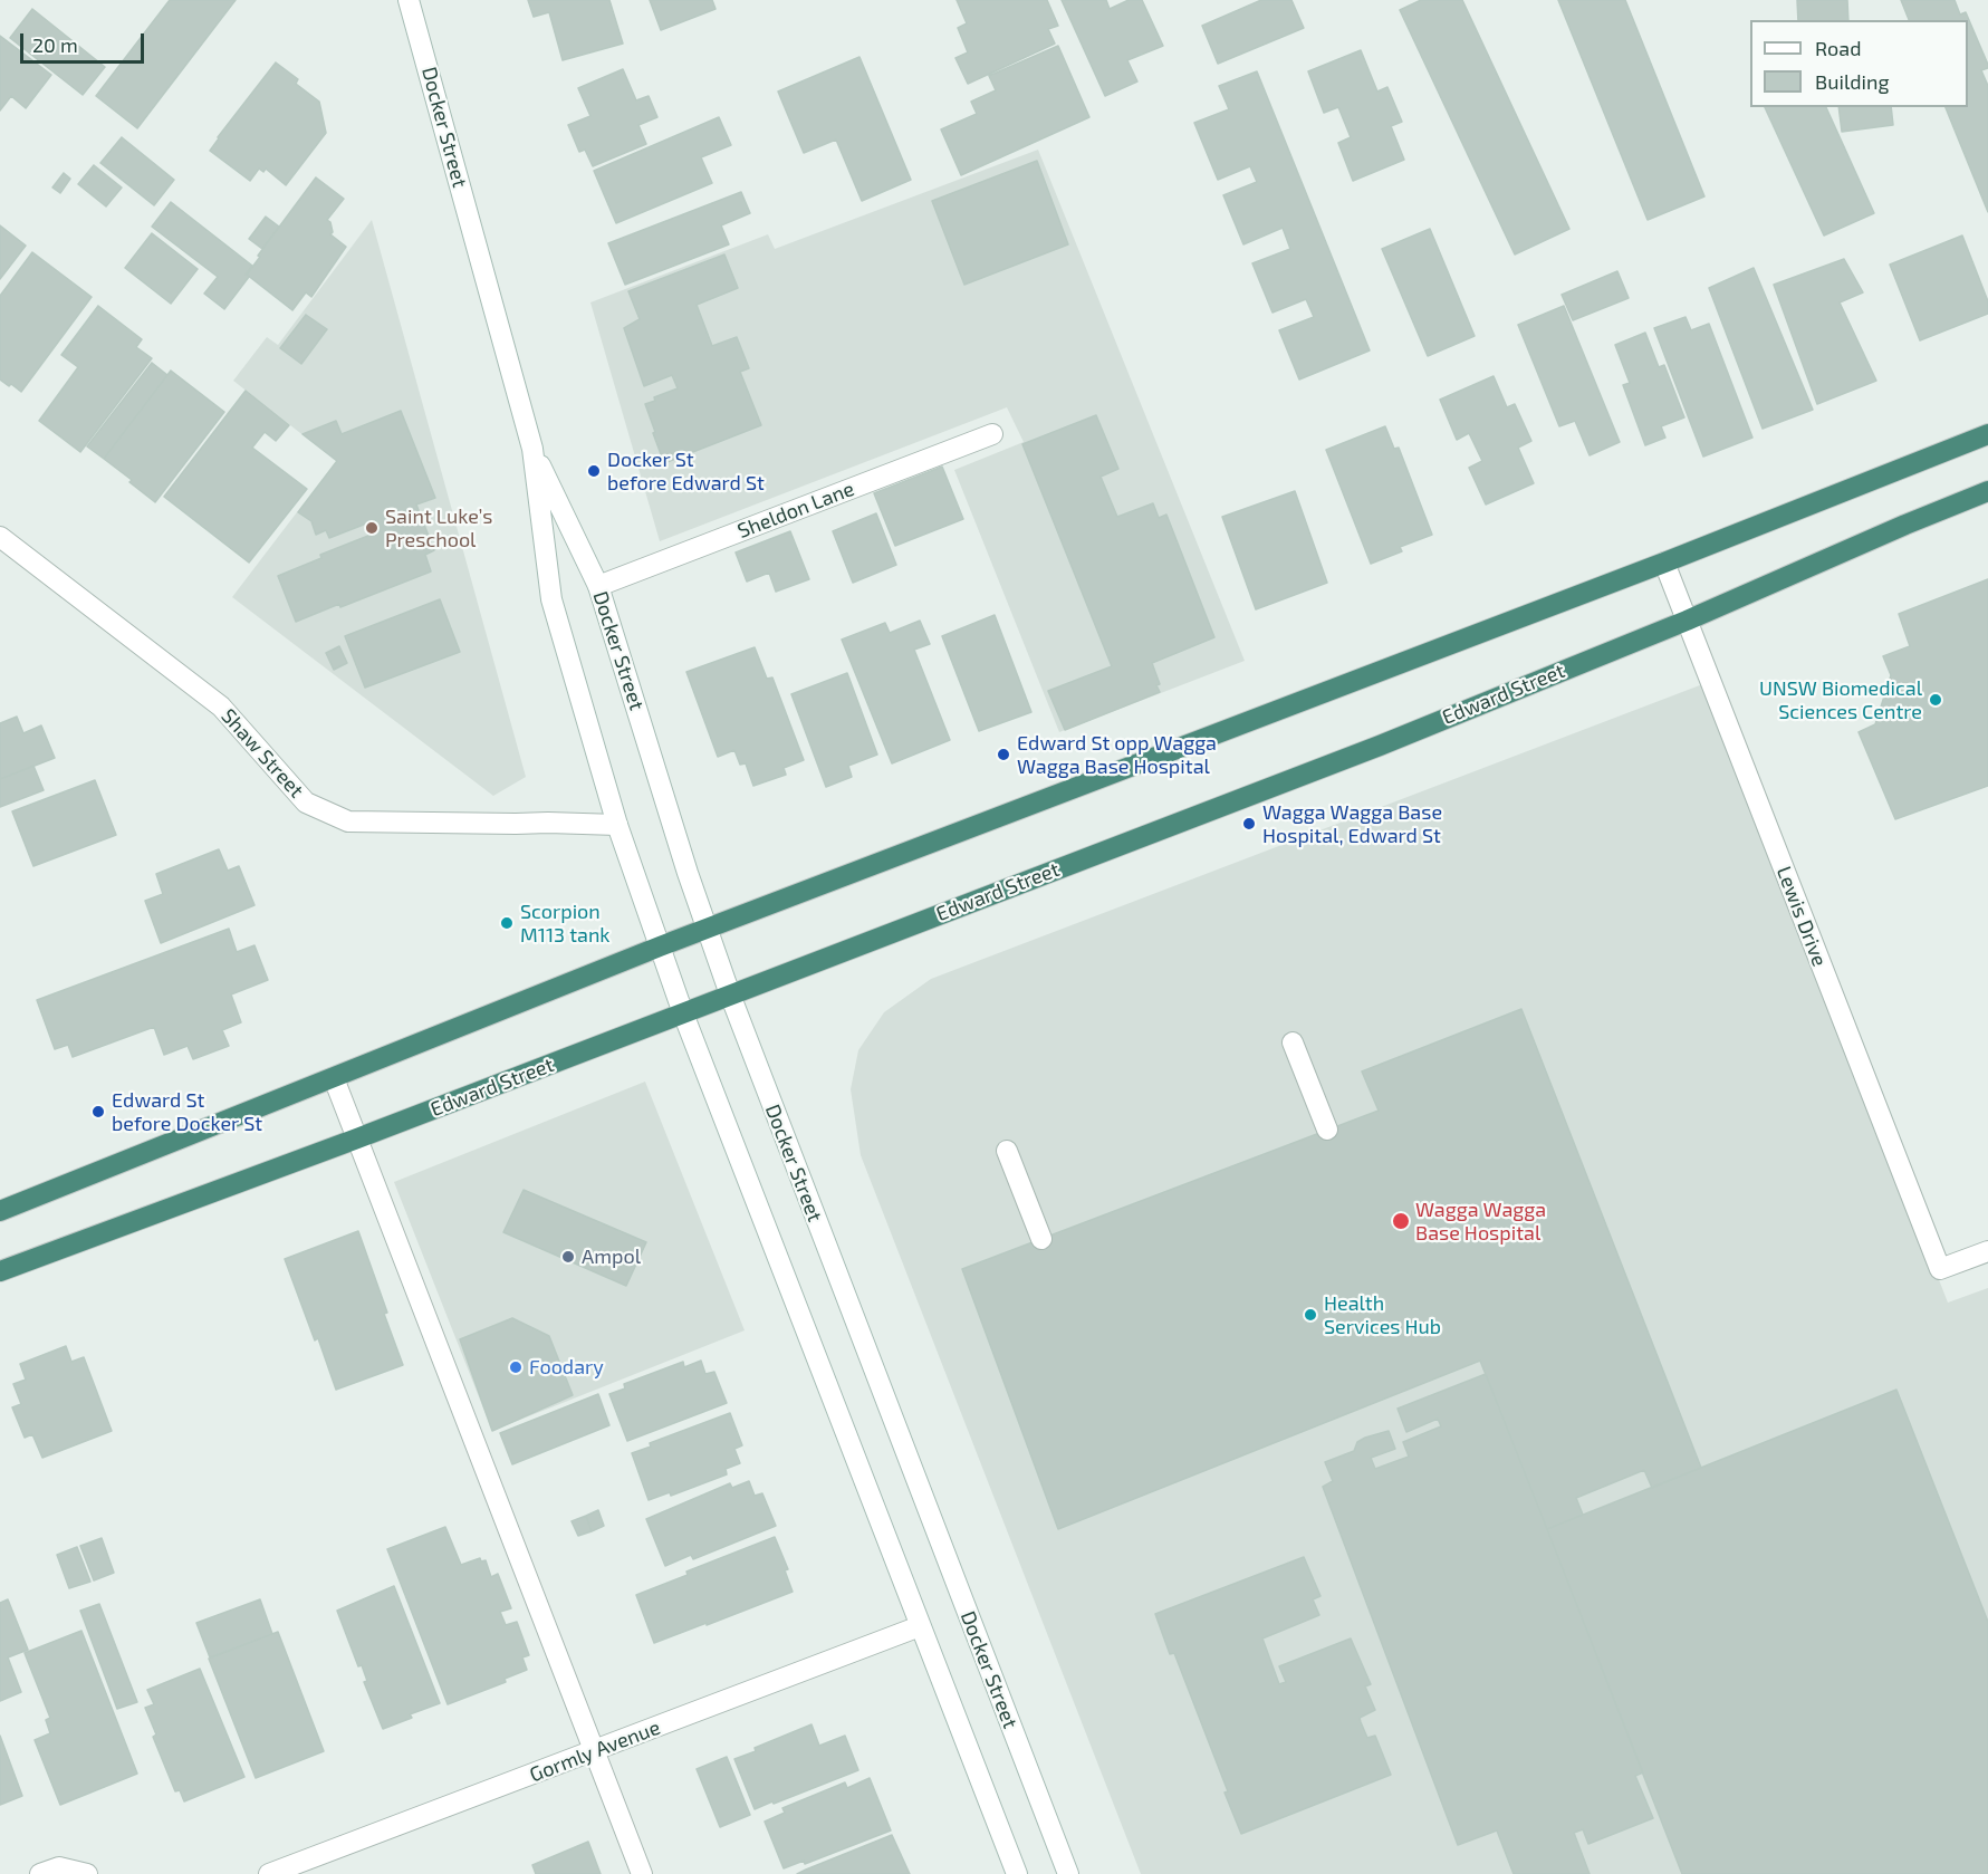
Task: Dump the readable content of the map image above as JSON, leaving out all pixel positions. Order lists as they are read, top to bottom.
{
  "streets": {
    "highway": ["Edward Street"],
    "main road": [
      "Docker Street",
      "Sheldon Lane",
      "Shaw Street",
      "Lewis Drive",
      "Gormly Avenue"
    ]
  },
  "crossings": [
    ["Docker Street", "Sheldon Lane"],
    ["Docker Street", "Edward Street"],
    ["Docker Street", "Shaw Street"],
    ["Docker Street", "Gormly Avenue"],
    ["Edward Street", "Lewis Drive"]
  ],
  "places": [
    "Docker St before Edward St",
    "Saint Luke’s Preschool",
    "UNSW Biomedical Sciences Centre",
    "Edward St opp Wagga Wagga Base Hospital",
    "Wagga Wagga Base Hospital, Edward St",
    "Scorpion M113 tank",
    "Edward St before Docker St",
    "Wagga Wagga Base Hospital",
    "Ampol",
    "Health Services Hub",
    "Foodary"
  ],
  "legend": ["Road", "Building"],
  "scale_bar": "20 m"
}
